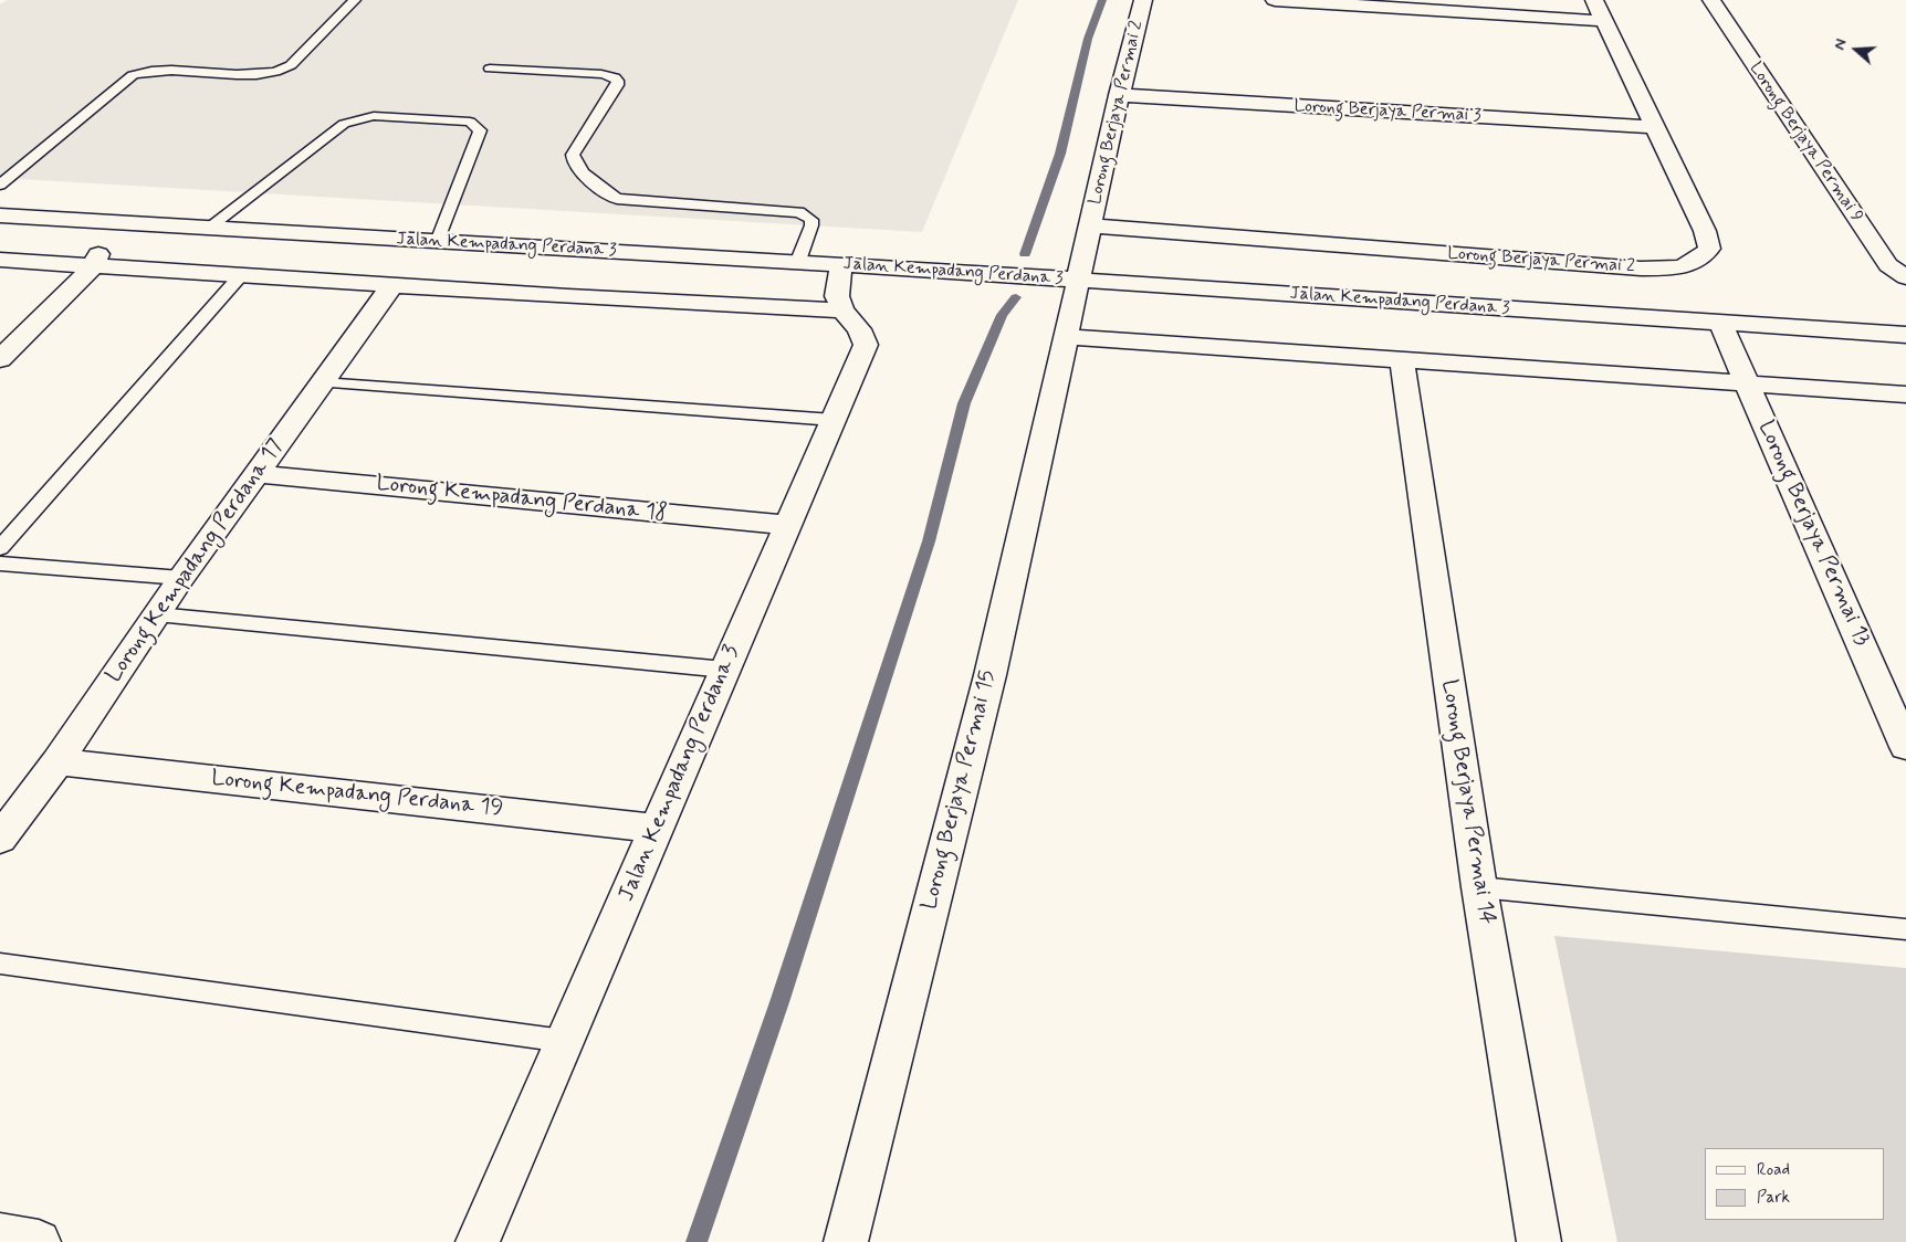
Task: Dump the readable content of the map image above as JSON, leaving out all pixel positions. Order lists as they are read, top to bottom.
{
  "streets": {
    "street": [
      "Lorong Berjaya Permai 3",
      "Lorong Berjaya Permai 2",
      "Lorong Berjaya Permai 9",
      "Jalan Kempadang Perdana 3",
      "Lorong Kempadang Perdana 18",
      "Lorong Berjaya Permai 13",
      "Lorong Kempadang Perdana 17",
      "Lorong Berjaya Permai 15",
      "Lorong Kempadang Perdana 19",
      "Lorong Berjaya Permai 14"
    ]
  },
  "crossings": [
    ["Lorong Berjaya Permai 3", "Lorong Berjaya Permai 2"],
    ["Lorong Berjaya Permai 2", "Jalan Kempadang Perdana 3"],
    ["Lorong Berjaya Permai 2", "Lorong Berjaya Permai 15"],
    ["Jalan Kempadang Perdana 3", "Lorong Kempadang Perdana 18"],
    ["Jalan Kempadang Perdana 3", "Lorong Berjaya Permai 13"],
    ["Jalan Kempadang Perdana 3", "Lorong Kempadang Perdana 19"],
    ["Lorong Kempadang Perdana 18", "Lorong Kempadang Perdana 17"],
    ["Lorong Kempadang Perdana 17", "Lorong Kempadang Perdana 19"]
  ],
  "legend": ["Road", "Park"],
  "north": "left"
}
